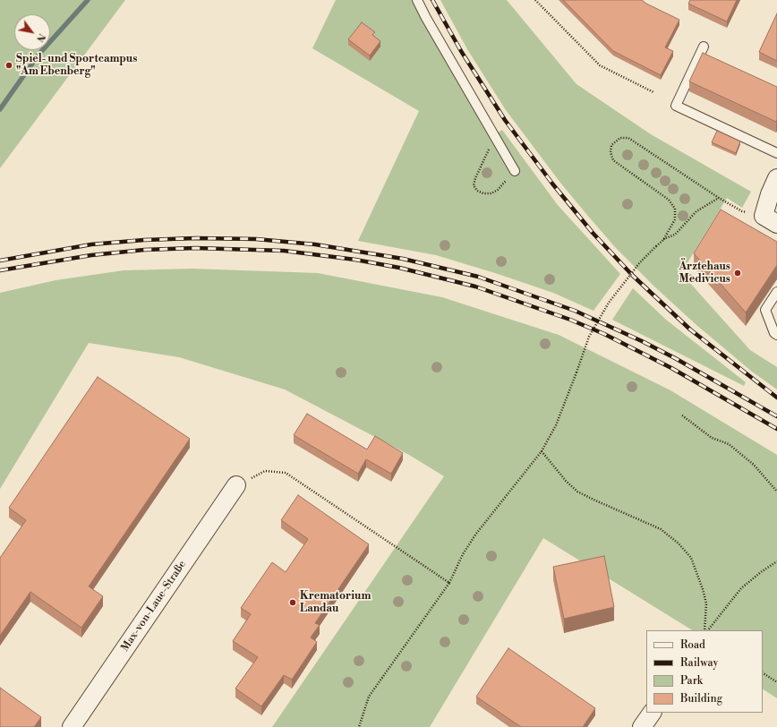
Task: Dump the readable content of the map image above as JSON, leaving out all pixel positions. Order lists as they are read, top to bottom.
{
  "streets": {
    "street": ["Max-von-Laue-Straße"]
  },
  "places": ["Spiel- und Sportcampus \"Am Ebenberg\"", "Ärztehaus Medivicus", "Krematorium Landau"],
  "legend": [
    "Road",
    "Railway",
    "Park",
    "Building"
  ],
  "north": "bottom right"
}
